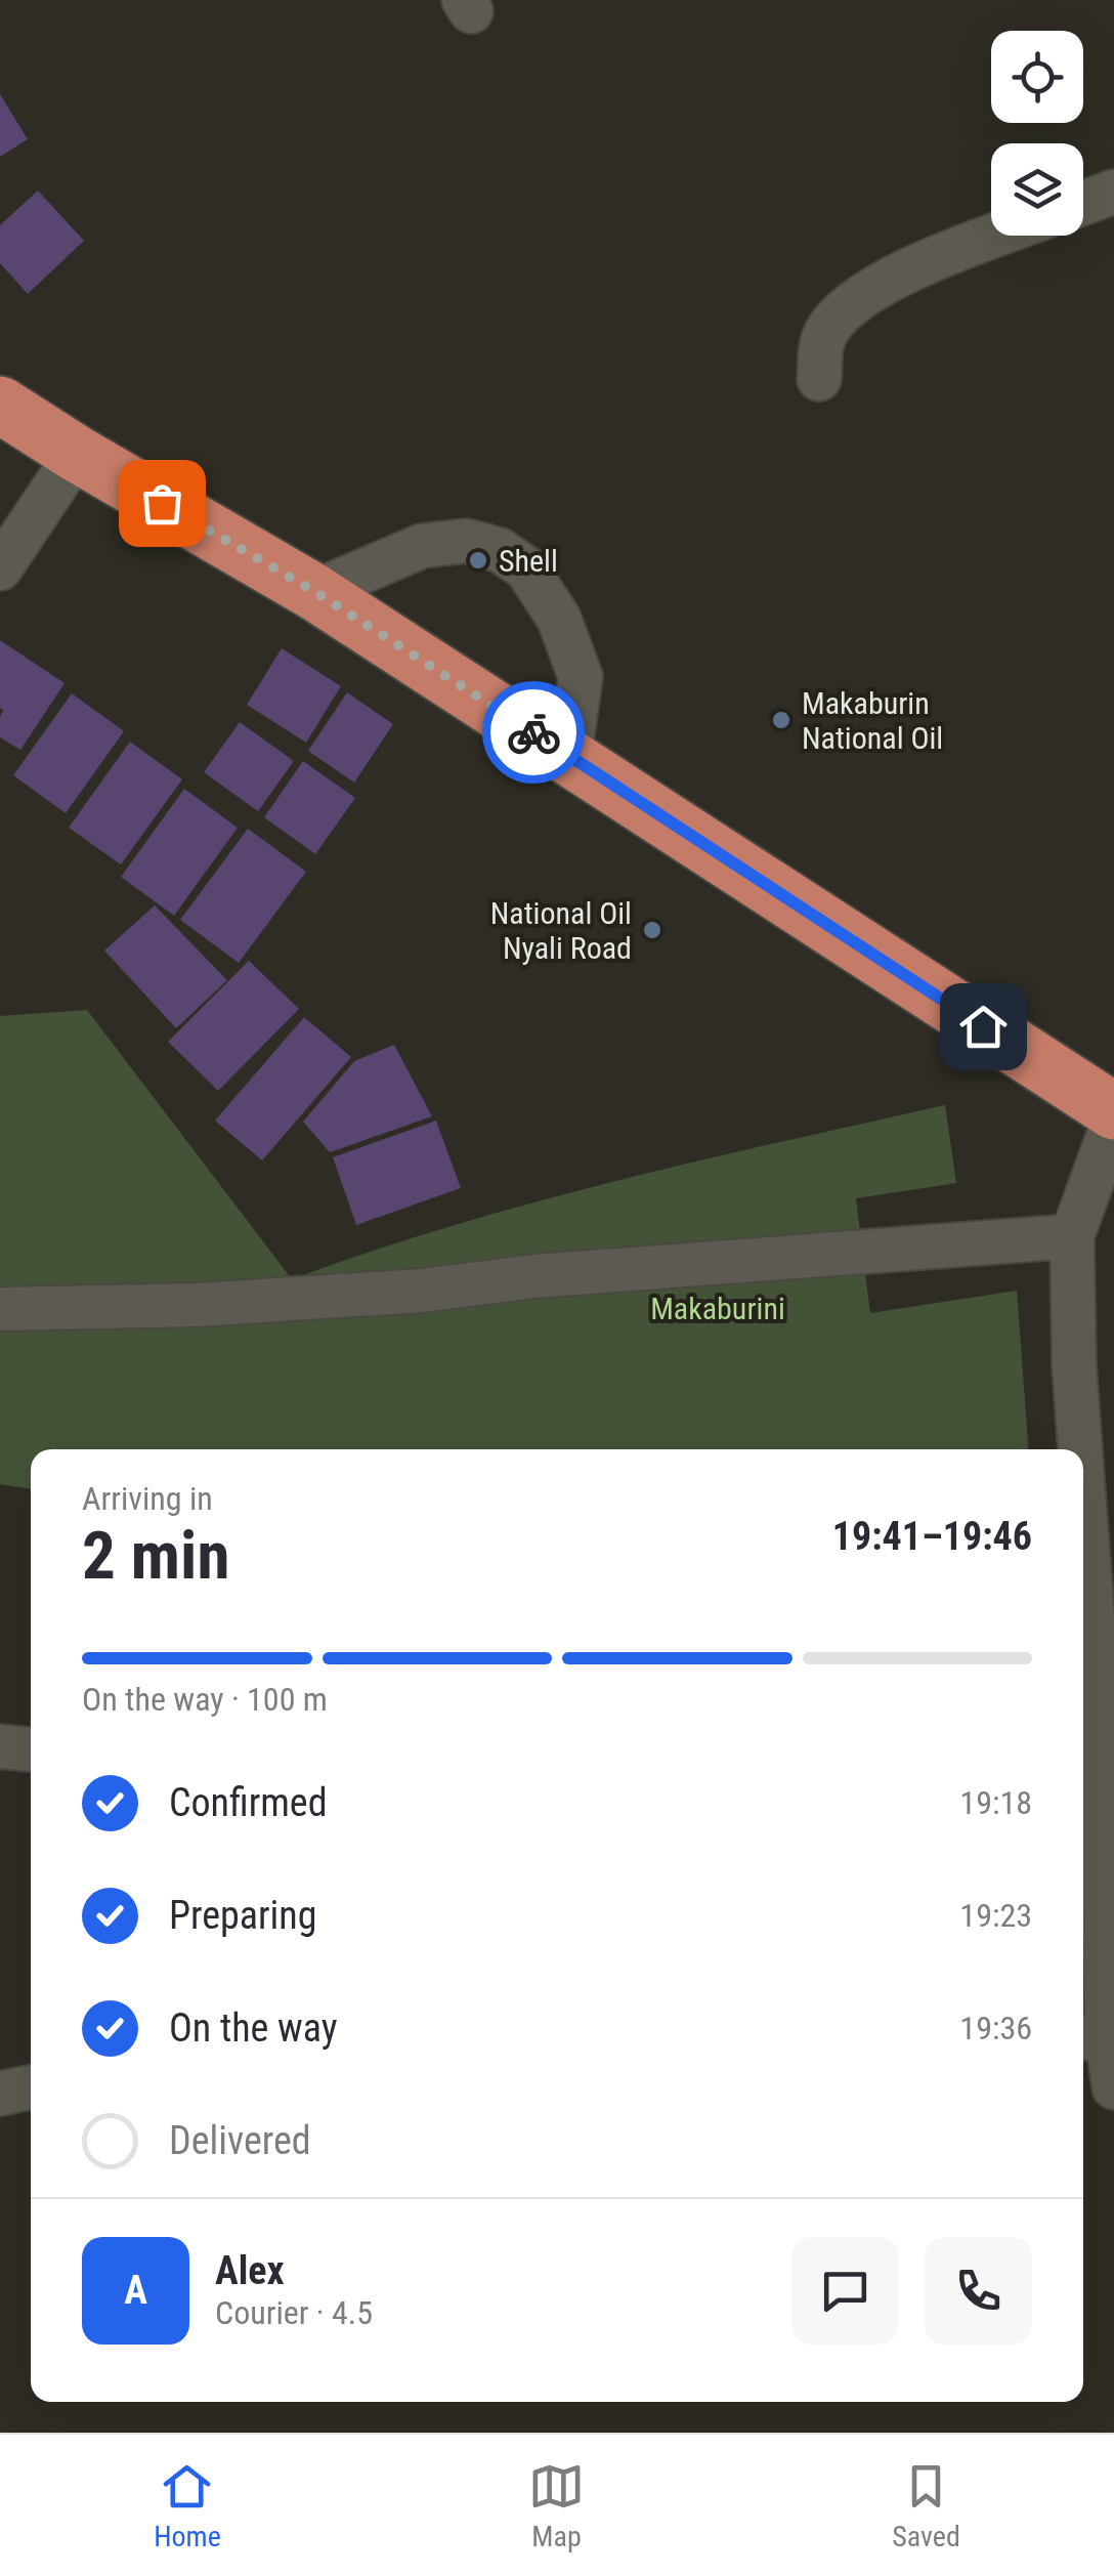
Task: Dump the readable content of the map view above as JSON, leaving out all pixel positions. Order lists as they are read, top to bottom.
{
  "parks": ["Makaburini"],
  "places": ["Shell", "Makaburin National Oil", "National Oil Nyali Road"],
  "page": {
    "heading": ["2 min", "Arriving in", "19:41–19:46"],
    "panel": ["Alex", "Courier · 4.5"],
    "bar": "On the way · 100 m",
    "list": [
      ["Confirmed", "19:18"],
      ["Preparing", "19:23"],
      ["On the way", "19:36"],
      "Delivered"
    ],
    "round": "A",
    "tabs": ["Home", "Map", "Saved"]
  }
}
